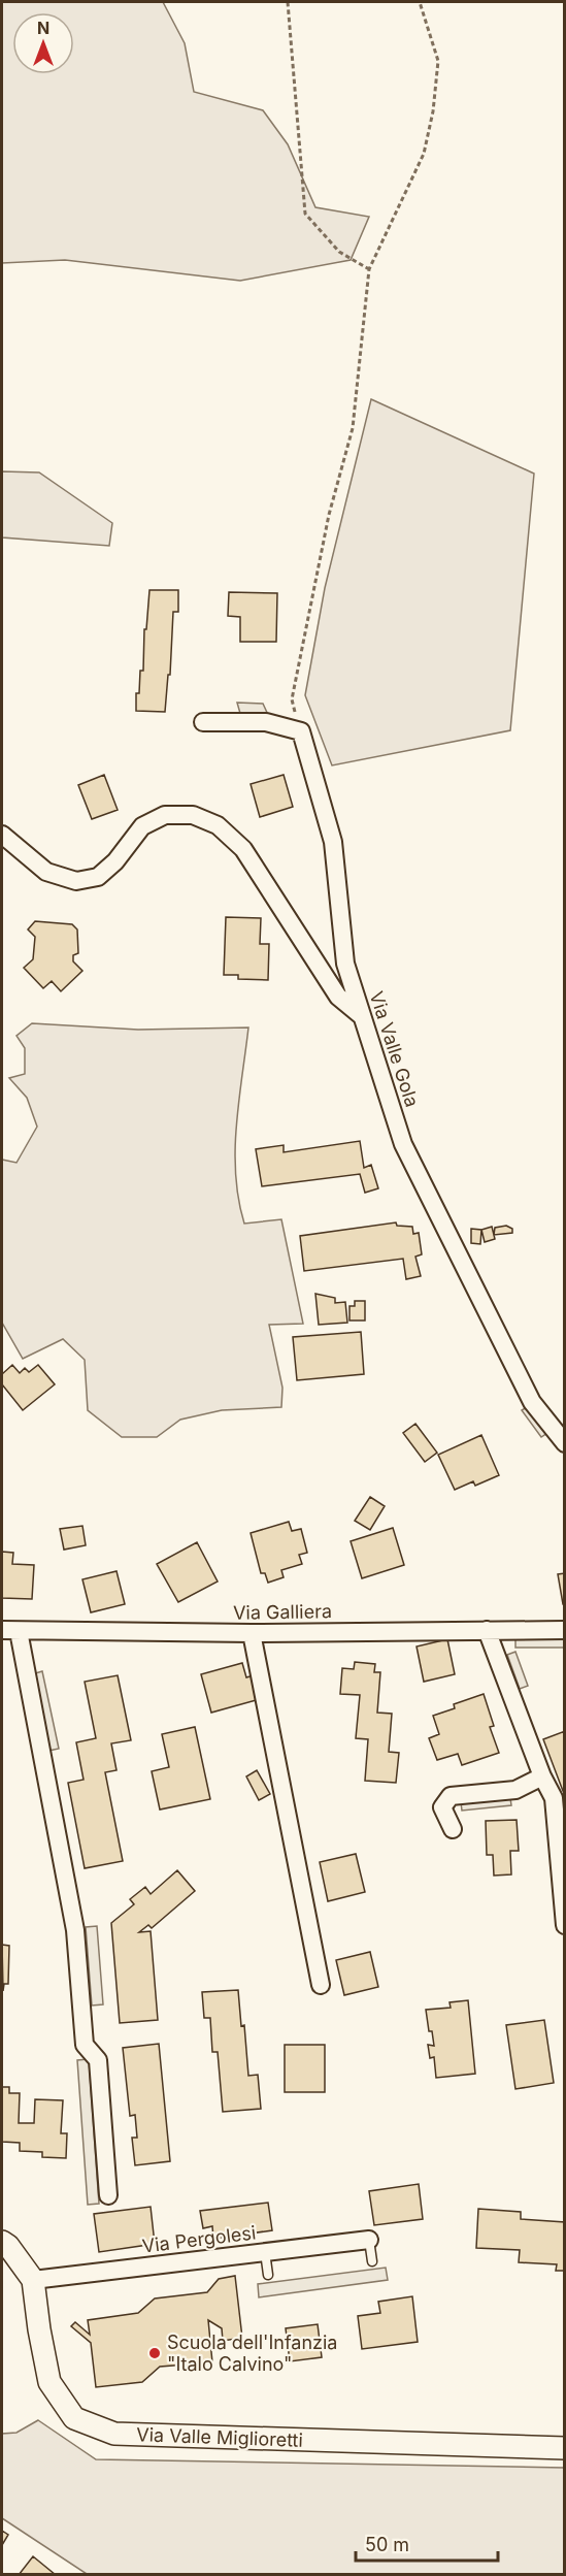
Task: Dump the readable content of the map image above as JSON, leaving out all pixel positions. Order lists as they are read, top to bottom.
{
  "streets": {
    "street": [
      "Via Valle Gola",
      "Via Galliera",
      "Via Pergolesi",
      "Via Valle Miglioretti"
    ]
  },
  "crossings": [
    ["Via Pergolesi", "Via Valle Miglioretti"]
  ],
  "places": ["Scuola dell'Infanzia \"Italo Calvino\""],
  "scale_bar": "50 m",
  "north": "top"
}
